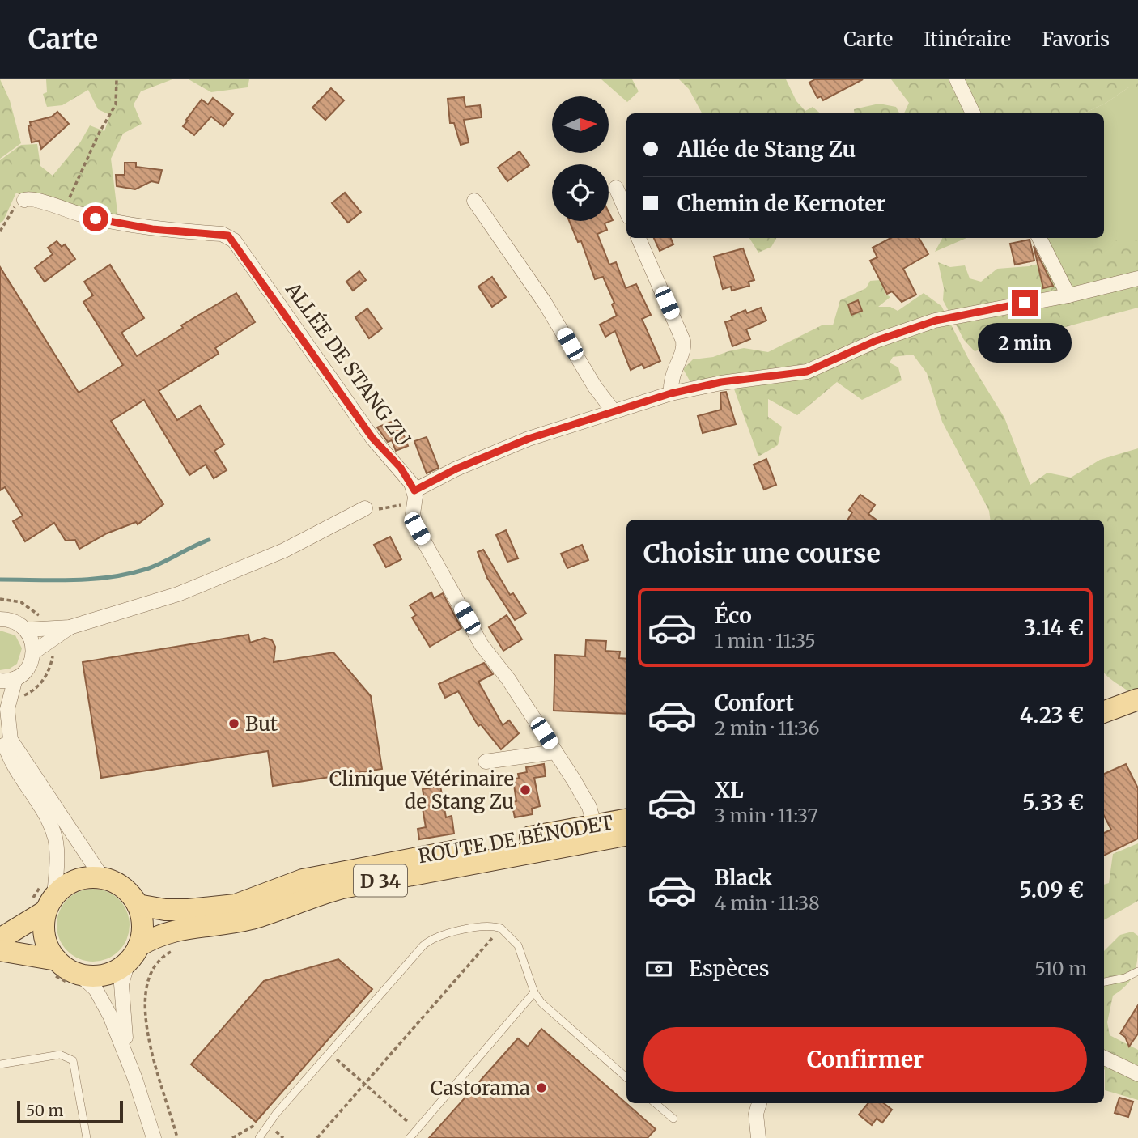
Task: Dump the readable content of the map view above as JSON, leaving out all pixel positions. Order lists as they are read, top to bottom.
{
  "streets": {
    "main road": ["ROUTE DE BÉNODET", "D 34"],
    "street": ["ALLÉE DE STANG ZU"]
  },
  "places": ["But", "Clinique Vétérinaire de Stang Zu", "Castorama"],
  "scale_bar": "50 m",
  "north": "right",
  "page": {
    "header": "Carte",
    "nav": ["Carte", "Itinéraire", "Favoris"],
    "banner": ["Allée de Stang Zu", "Chemin de Kernoter"],
    "bubble": "2 min",
    "heading": "Choisir une course",
    "list": [
      {
        "name": "Éco",
        "note": "1 min · 11:35",
        "value": "3.14 €"
      },
      {
        "name": "Confort",
        "note": "2 min · 11:36",
        "value": "4.23 €"
      },
      {
        "name": "XL",
        "note": "3 min · 11:37",
        "value": "5.33 €"
      },
      {
        "name": "Black",
        "note": "4 min · 11:38",
        "value": "5.09 €"
      }
    ],
    "pay": ["Espèces", "510 m"],
    "buttons": "Confirmer",
    "scale": "50 m"
  }
}
